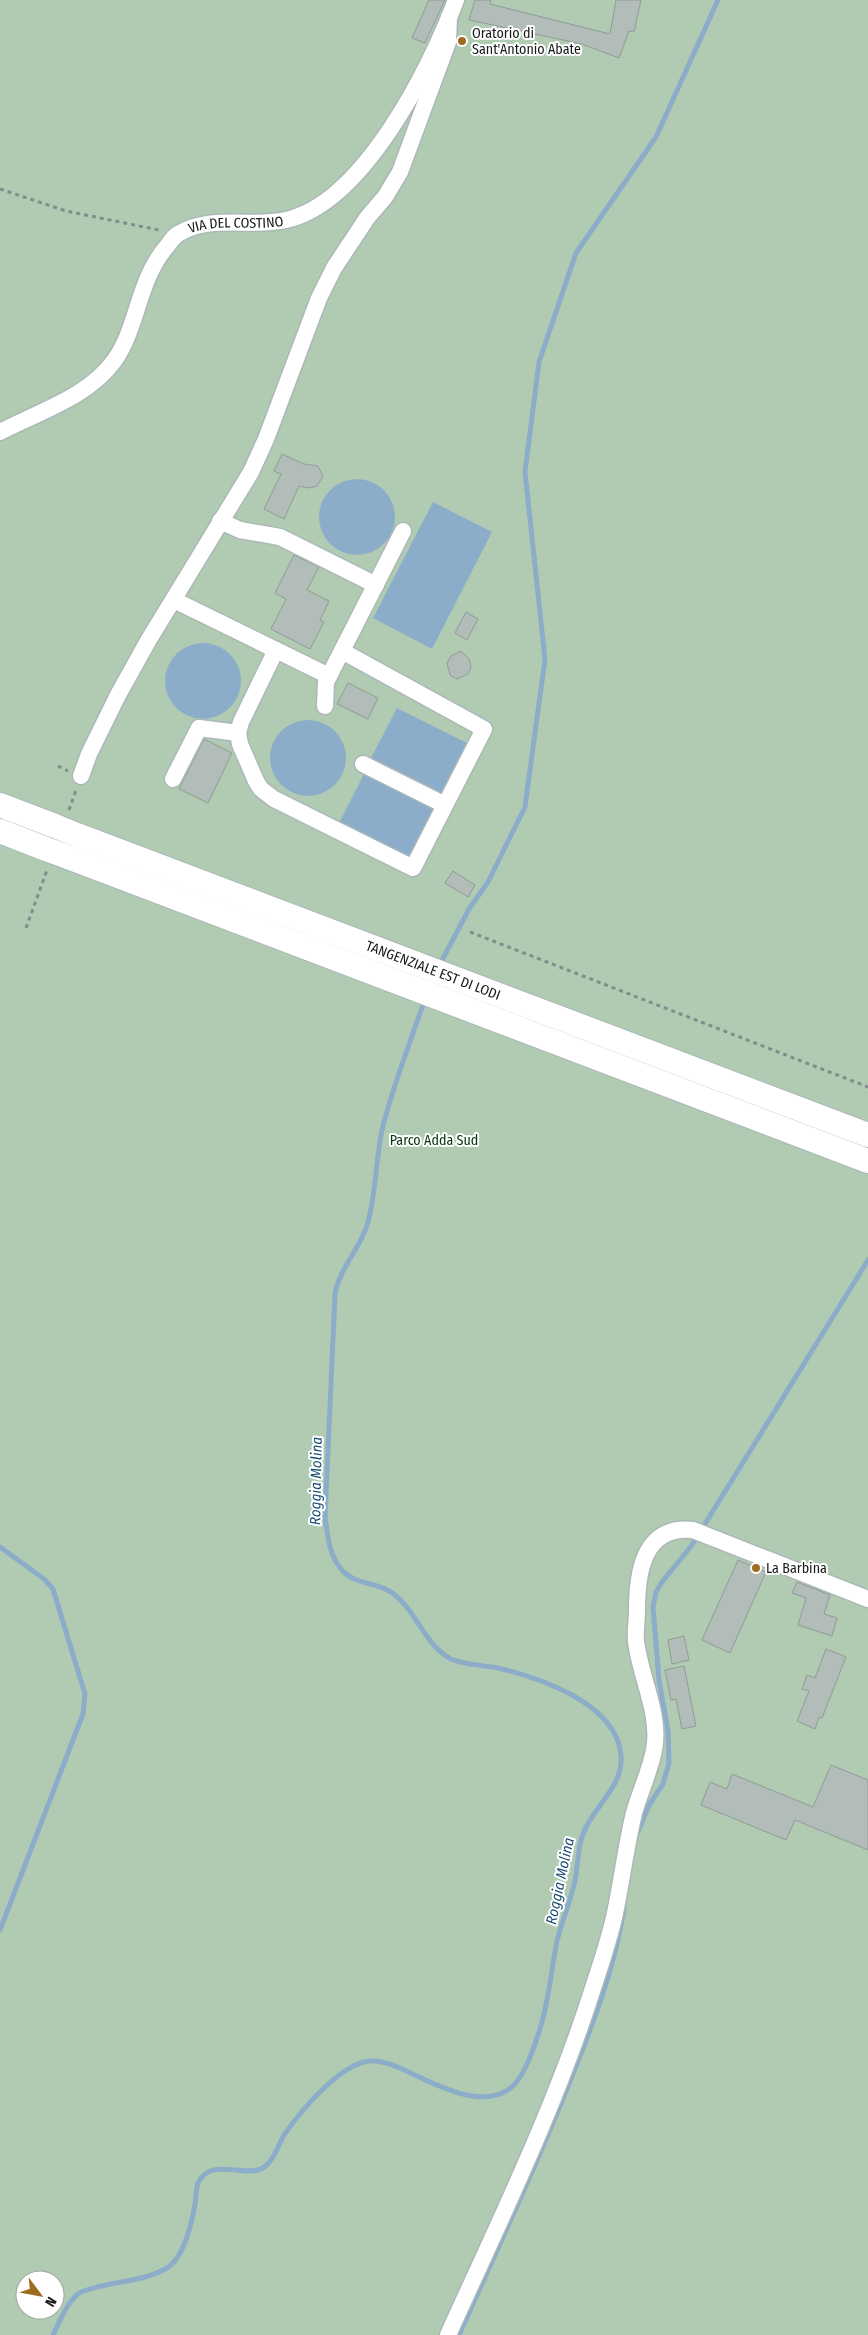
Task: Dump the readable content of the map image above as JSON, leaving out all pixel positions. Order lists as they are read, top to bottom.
{
  "streets": {
    "highway": ["TANGENZIALE EST DI LODI"],
    "street": ["VIA DEL COSTINO"]
  },
  "water": ["Roggia Molina"],
  "parks": ["Parco Adda Sud"],
  "places": ["Oratorio di Sant'Antonio Abate", "La Barbina"],
  "north": "bottom right"
}
